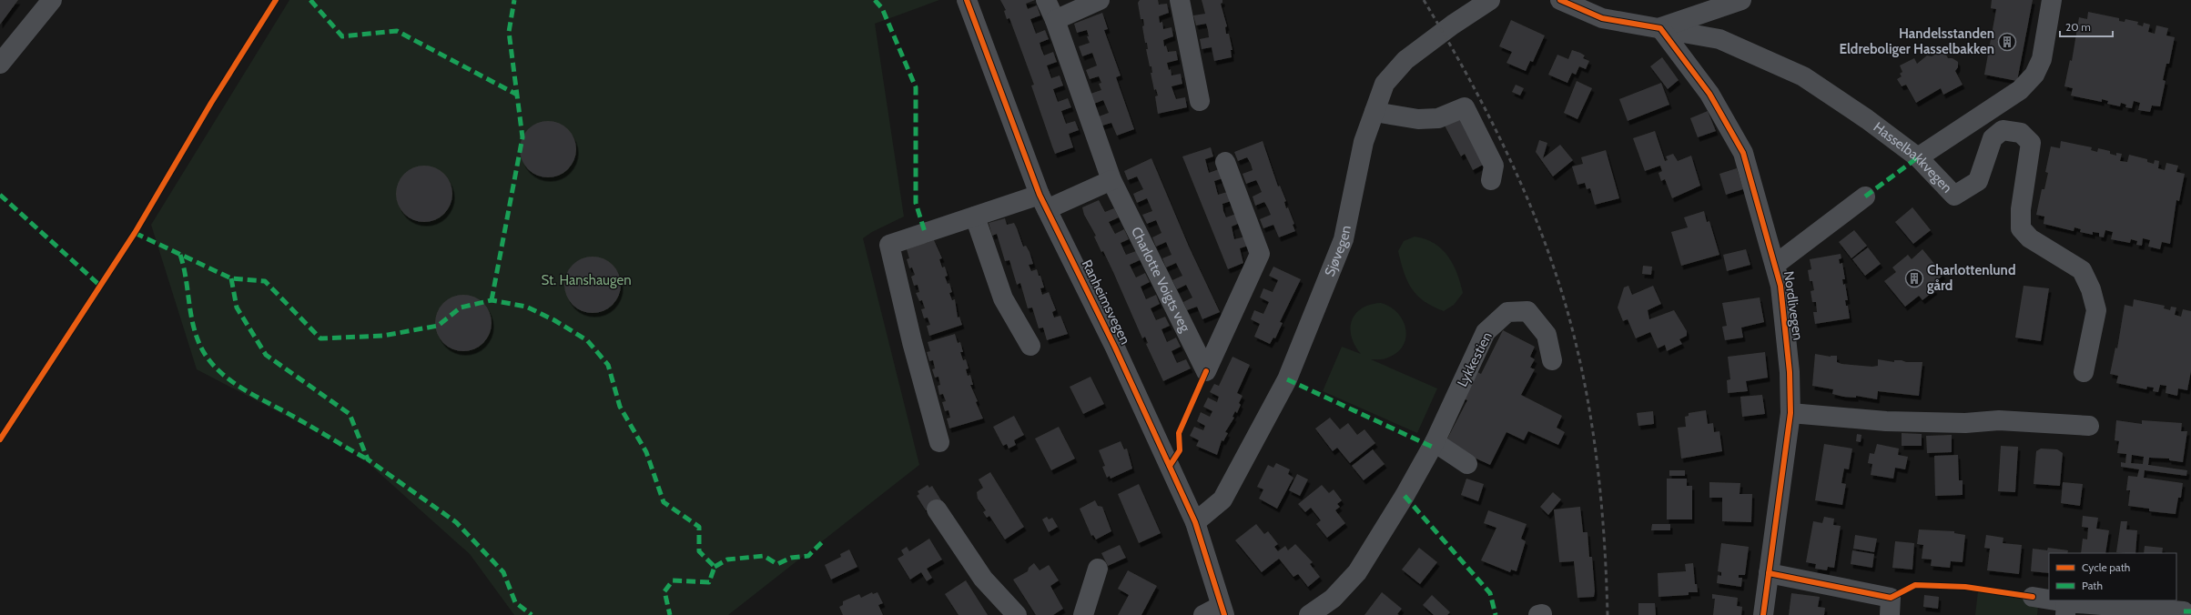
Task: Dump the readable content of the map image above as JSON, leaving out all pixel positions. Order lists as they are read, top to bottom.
{
  "streets": {
    "street": [
      "Hasselbakkvegen",
      "Sjøvegen",
      "Charlotte Voigts veg",
      "Ranheimsvegen",
      "Nordlivegen",
      "Lykkestien"
    ]
  },
  "crossings": [
    ["Hasselbakkvegen", "Nordlivegen"],
    ["Sjøvegen", "Ranheimsvegen"]
  ],
  "parks": ["St. Hanshaugen"],
  "places": {
    "building": ["Handelsstanden Eldreboliger Hasselbakken", "Charlottenlund gård"]
  },
  "legend": ["Cycle path", "Path"],
  "scale_bar": "20 m"
}
